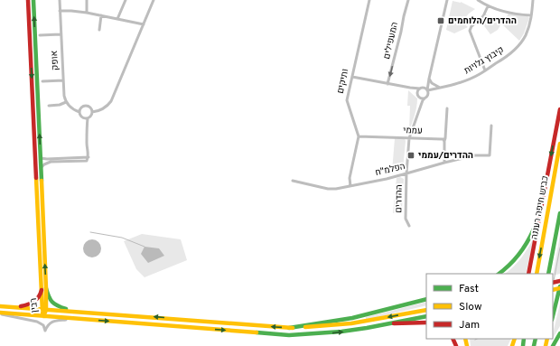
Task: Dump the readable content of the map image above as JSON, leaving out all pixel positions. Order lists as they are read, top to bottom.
{
  "streets": {
    "main road": ["כביש חיפה רעננה", "רבין"],
    "street": [
      "המעפילים",
      "אופק",
      "קיבוץ גלויות",
      "ותיקים",
      "עממי",
      "הפלמ\"ח",
      "ההדרים"
    ]
  },
  "crossings": [
    ["קיבוץ גלויות", "ההדרים"],
    ["ותיקים", "עממי"],
    ["עממי", "ההדרים"],
    ["הפלמ\"ח", "ההדרים"]
  ],
  "one_way": ["המעפילים"],
  "places": {
    "transit": ["ההדרים/הלוחמים", "ההדרים/עממי"]
  },
  "legend": ["Fast", "Slow", "Jam"]
}
